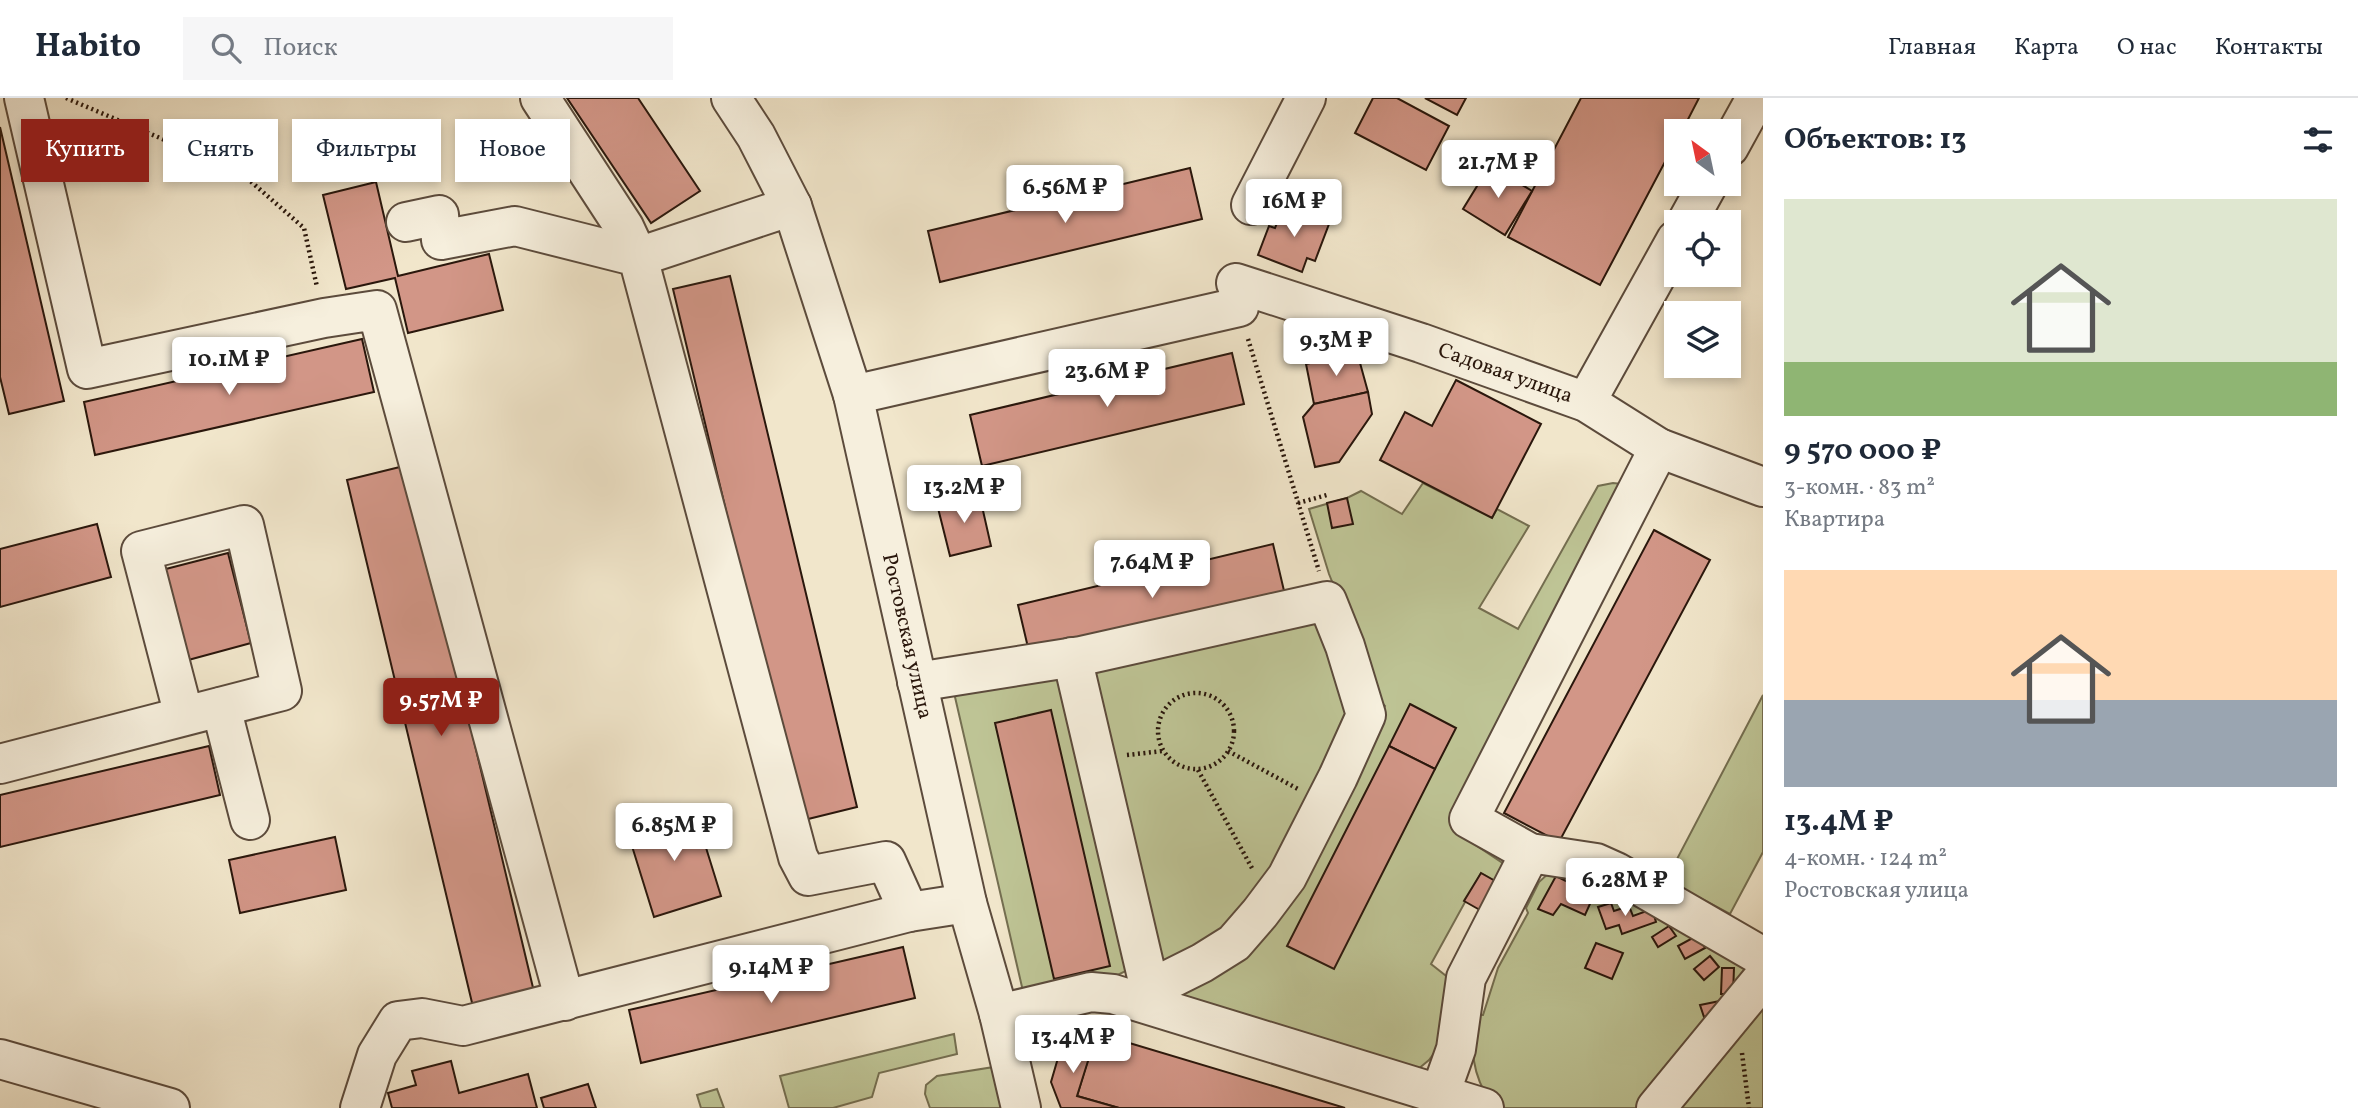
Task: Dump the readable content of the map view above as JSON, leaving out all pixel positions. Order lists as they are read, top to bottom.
{
  "streets": {
    "street": ["Садовая улица", "Ростовская улица"]
  },
  "north": "top left",
  "page": {
    "header": "Habito",
    "search": "Поиск",
    "nav": [
      "Главная",
      "Карта",
      "О нас",
      "Контакты"
    ],
    "heading": "Объектов: 13",
    "chip": [
      "Купить",
      "Снять",
      "Фильтры",
      "Новое"
    ],
    "price": [
      "21.7M ₽",
      "6.56M ₽",
      "16M ₽",
      "9.3M ₽",
      "10.1M ₽",
      "23.6M ₽",
      "13.2M ₽",
      "7.64M ₽",
      "9.57M ₽",
      "6.85M ₽",
      "6.28M ₽",
      "9.14M ₽",
      "13.4M ₽"
    ],
    "list": [
      {
        "name": "9 570 000 ₽",
        "note": "3-комн. · 83 m² · Квартира"
      },
      {
        "name": "13.4M ₽",
        "note": "4-комн. · 124 m² · Ростовская улица"
      }
    ]
  }
}
